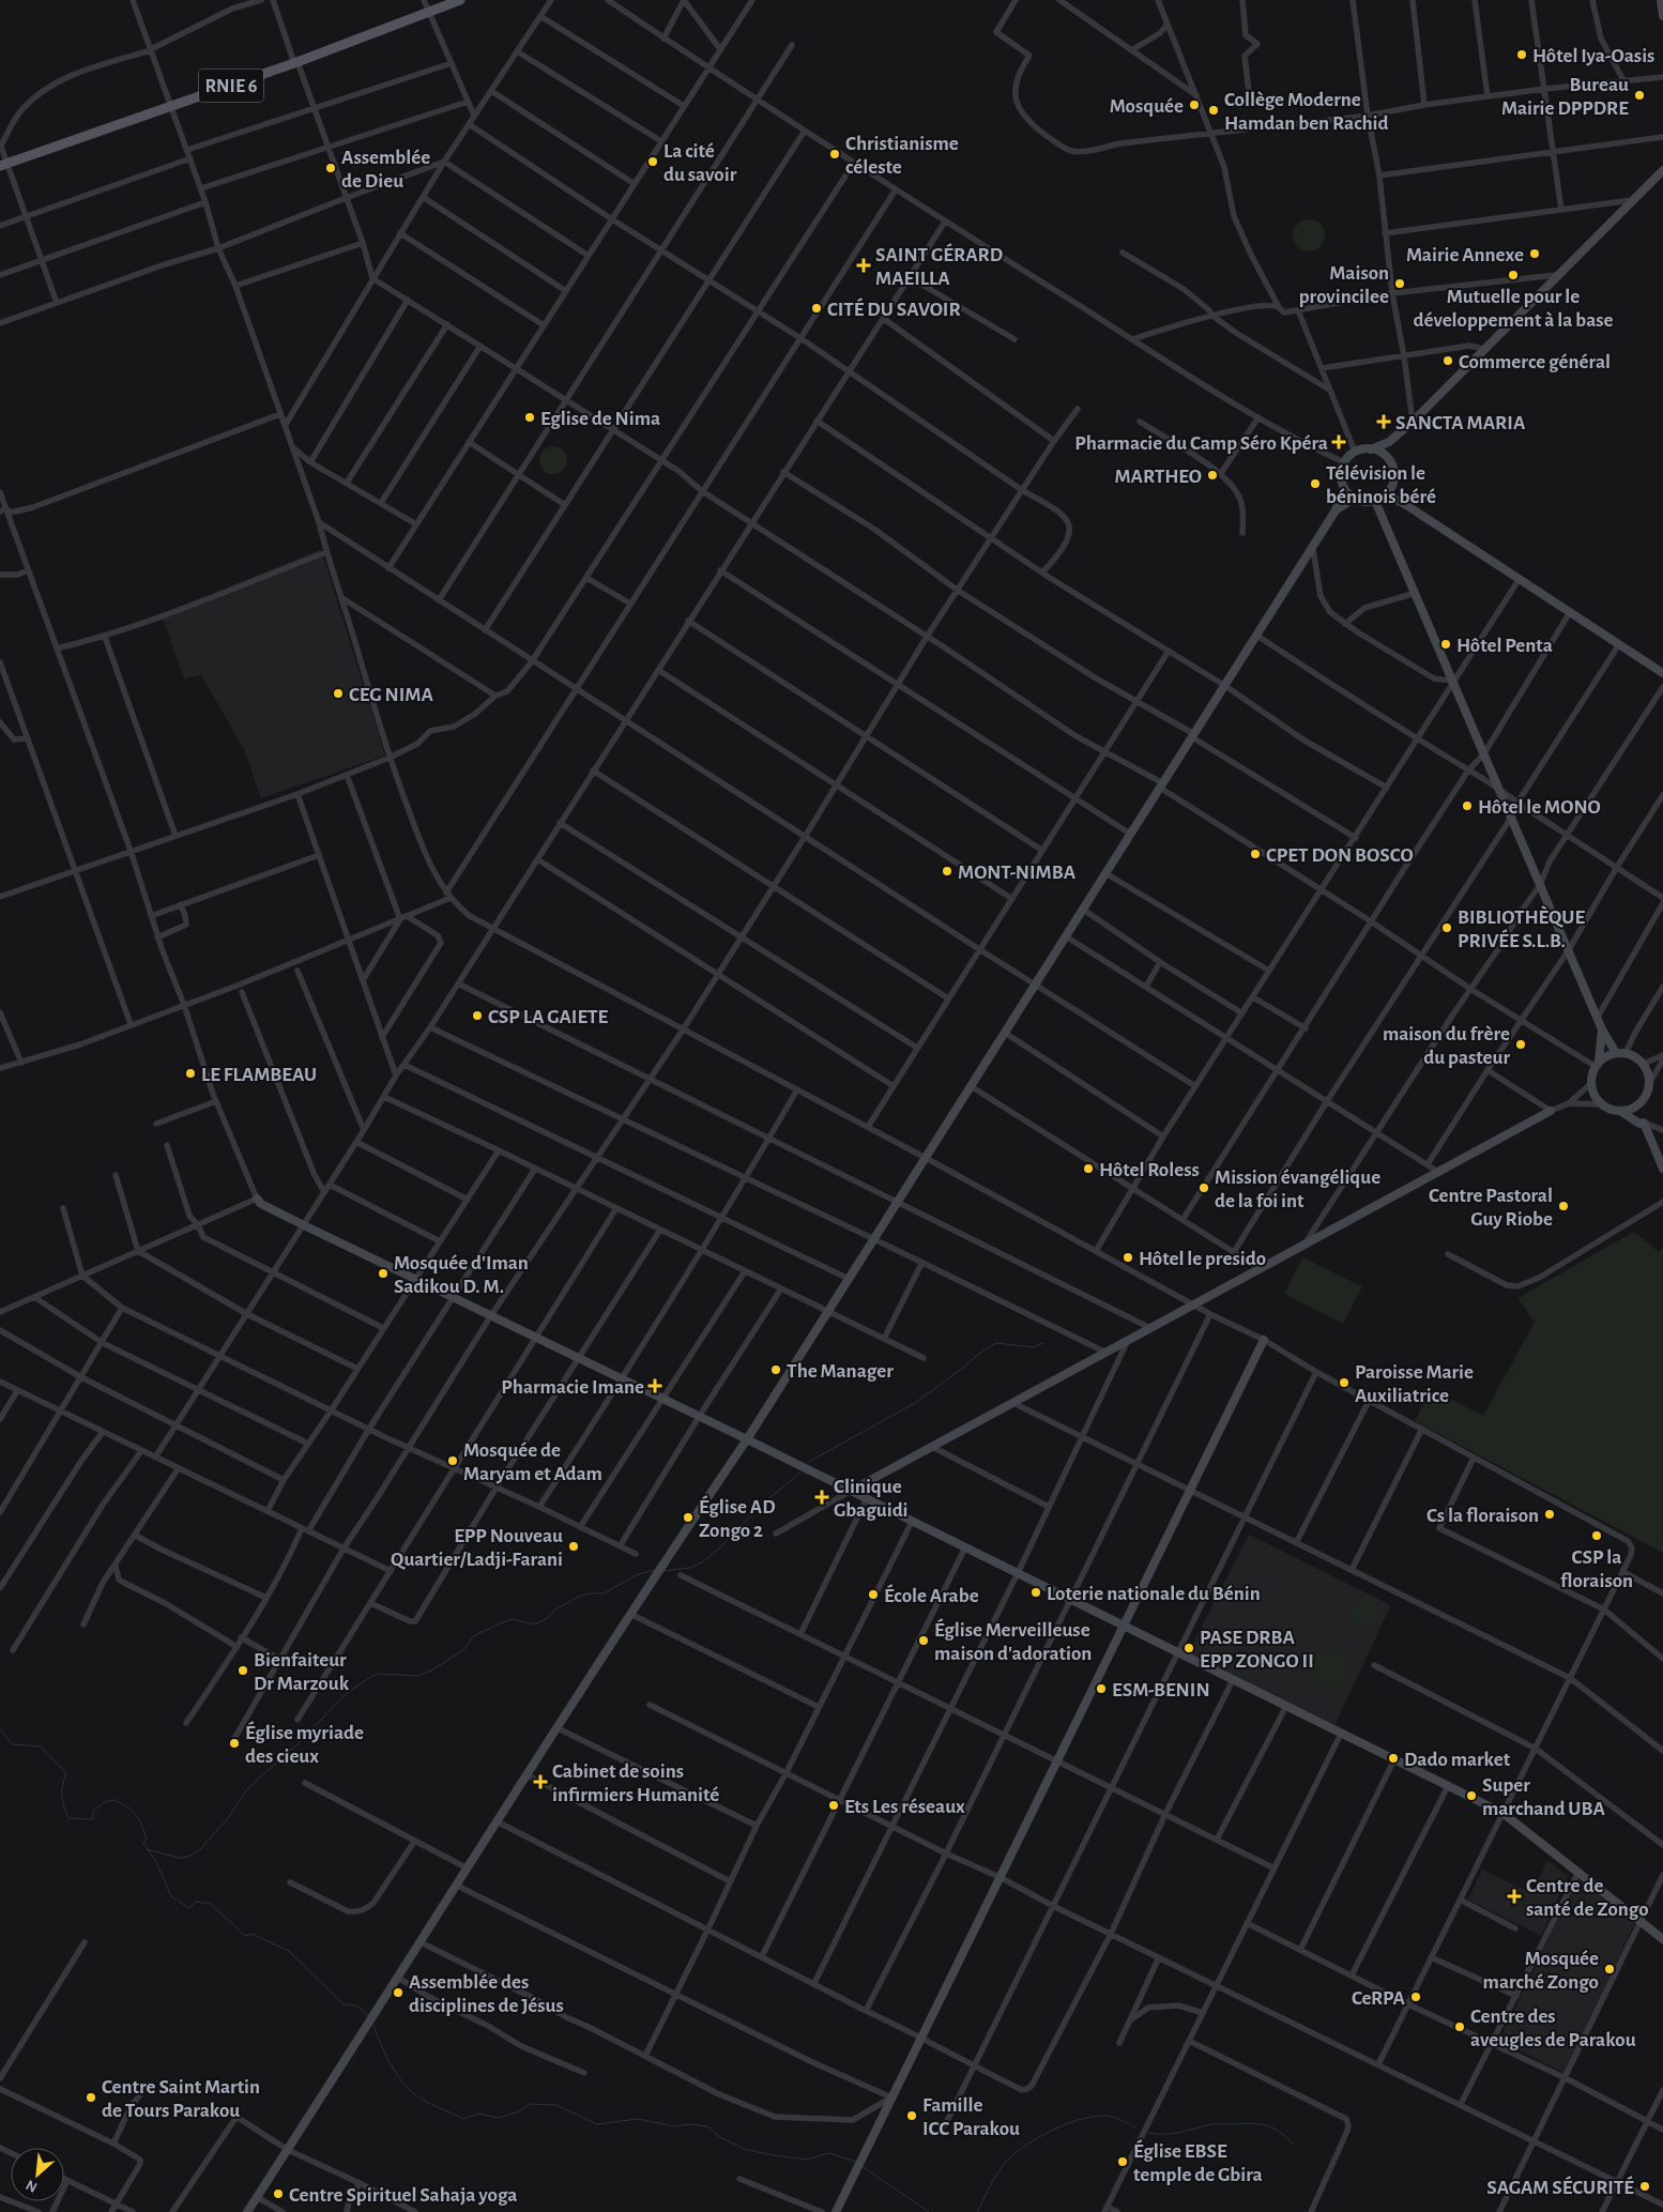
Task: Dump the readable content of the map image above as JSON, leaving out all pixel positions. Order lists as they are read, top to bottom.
{
  "streets": {
    "main road": ["RNIE 6"]
  },
  "places": {
    "other": [
      "Hôtel Iya-Oasis",
      "Bureau Mairie DPPDRE",
      "Mosquée",
      "Collège Moderne Hamdan ben Rachid",
      "Christianisme céleste",
      "La cité du savoir",
      "Assemblée de Dieu",
      "Mairie Annexe",
      "Mutuelle pour le développement à la base",
      "Maison provincilee",
      "CITÉ DU SAVOIR",
      "Commerce général",
      "Eglise de Nima",
      "MARTHEO",
      "Télévision le béninois béré",
      "Hôtel Penta",
      "CEG NIMA",
      "Hôtel le MONO",
      "CPET DON BOSCO",
      "MONT-NIMBA",
      "BIBLIOTHÈQUE PRIVÉE S.L.B.",
      "CSP LA GAIETE",
      "maison du frère du pasteur",
      "LE FLAMBEAU",
      "Hôtel Roless",
      "Mission évangélique de la foi int",
      "Centre Pastoral Guy Riobe",
      "Hôtel le presido",
      "Mosquée d'Iman Sadikou D. M.",
      "The Manager",
      "Paroisse Marie Auxiliatrice",
      "Mosquée de Maryam et Adam",
      "Cs la floraison",
      "Église AD Zongo 2",
      "CSP la floraison",
      "EPP Nouveau Quartier/Ladji-Farani",
      "Loterie nationale du Bénin",
      "École Arabe",
      "Église Merveilleuse maison d'adoration",
      "PASE DRBA EPP ZONGO II",
      "Bienfaiteur Dr Marzouk",
      "ESM-BENIN",
      "Église myriade des cieux",
      "Dado market",
      "Super marchand UBA",
      "Ets Les réseaux",
      "Mosquée marché Zongo",
      "Assemblée des disciplines de Jésus",
      "CeRPA",
      "Centre des aveugles de Parakou",
      "Centre Saint Martin de Tours Parakou",
      "Famille ICC Parakou",
      "Église EBSE temple de Gbira",
      "SAGAM SÉCURITÉ",
      "Centre Spirituel Sahaja yoga"
    ],
    "health": [
      "SAINT GÉRARD MAEILLA",
      "SANCTA MARIA",
      "Pharmacie du Camp Séro Kpéra",
      "Pharmacie Imane",
      "Clinique Gbaguidi",
      "Cabinet de soins infirmiers Humanité",
      "Centre de santé de Zongo"
    ]
  },
  "north": "bottom left"
}
